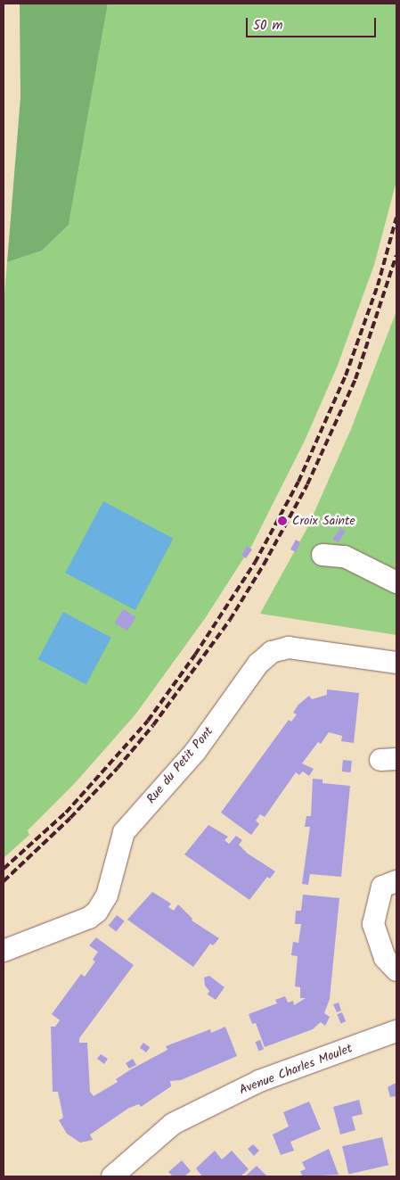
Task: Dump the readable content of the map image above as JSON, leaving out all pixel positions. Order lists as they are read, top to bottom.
{
  "streets": {
    "street": ["Rue du Petit Pont", "Avenue Charles Moulet"]
  },
  "places": ["Croix Sainte"],
  "scale_bar": "50 m"
}
